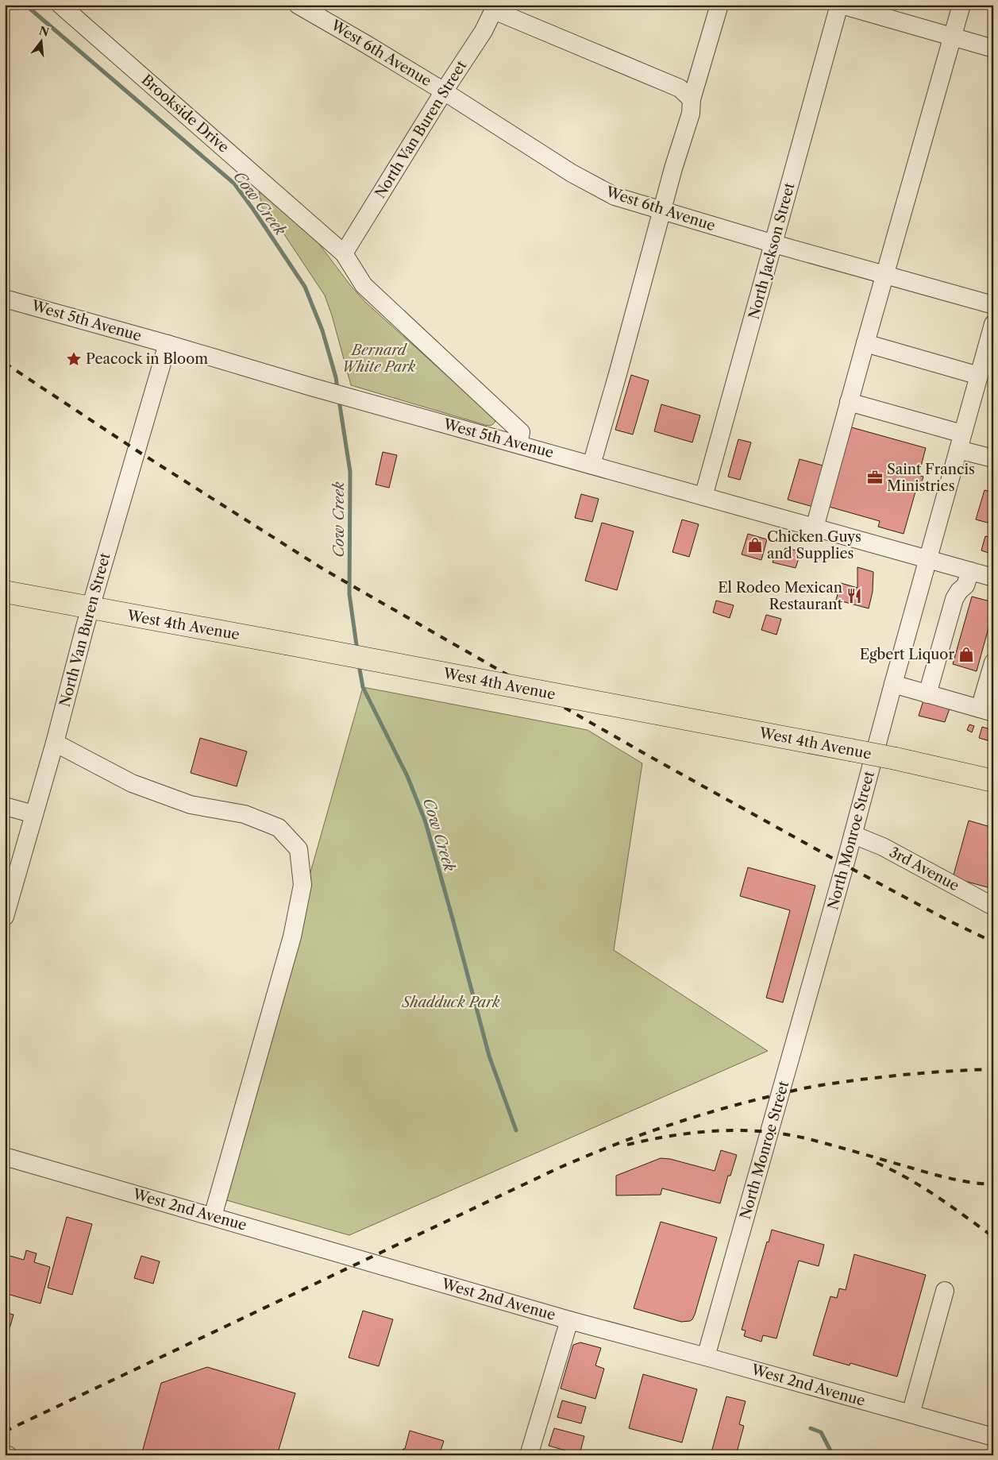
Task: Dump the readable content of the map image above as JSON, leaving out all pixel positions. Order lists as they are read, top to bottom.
{
  "streets": {
    "main road": ["West 4th Avenue"],
    "street": [
      "West 6th Avenue",
      "Brookside Drive",
      "North Van Buren Street",
      "North Jackson Street",
      "West 5th Avenue",
      "North Monroe Street",
      "3rd Avenue",
      "West 2nd Avenue"
    ]
  },
  "crossings": [
    ["West 6th Avenue", "North Van Buren Street"],
    ["West 6th Avenue", "North Jackson Street"],
    ["Brookside Drive", "North Van Buren Street"],
    ["Brookside Drive", "West 5th Avenue"],
    ["North Van Buren Street", "West 5th Avenue"],
    ["North Van Buren Street", "West 4th Avenue"],
    ["North Jackson Street", "West 5th Avenue"],
    ["West 5th Avenue", "North Monroe Street"],
    ["North Monroe Street", "3rd Avenue"],
    ["North Monroe Street", "West 2nd Avenue"]
  ],
  "water": ["Cow Creek"],
  "parks": ["Bernard White Park", "Shadduck Park"],
  "places": {
    "place": ["Peacock in Bloom"],
    "office": ["Saint Francis Ministries"],
    "shop": ["Chicken Guys and Supplies", "Egbert Liquor"],
    "restaurant": ["El Rodeo Mexican Restaurant"]
  },
  "north": "top"
}
